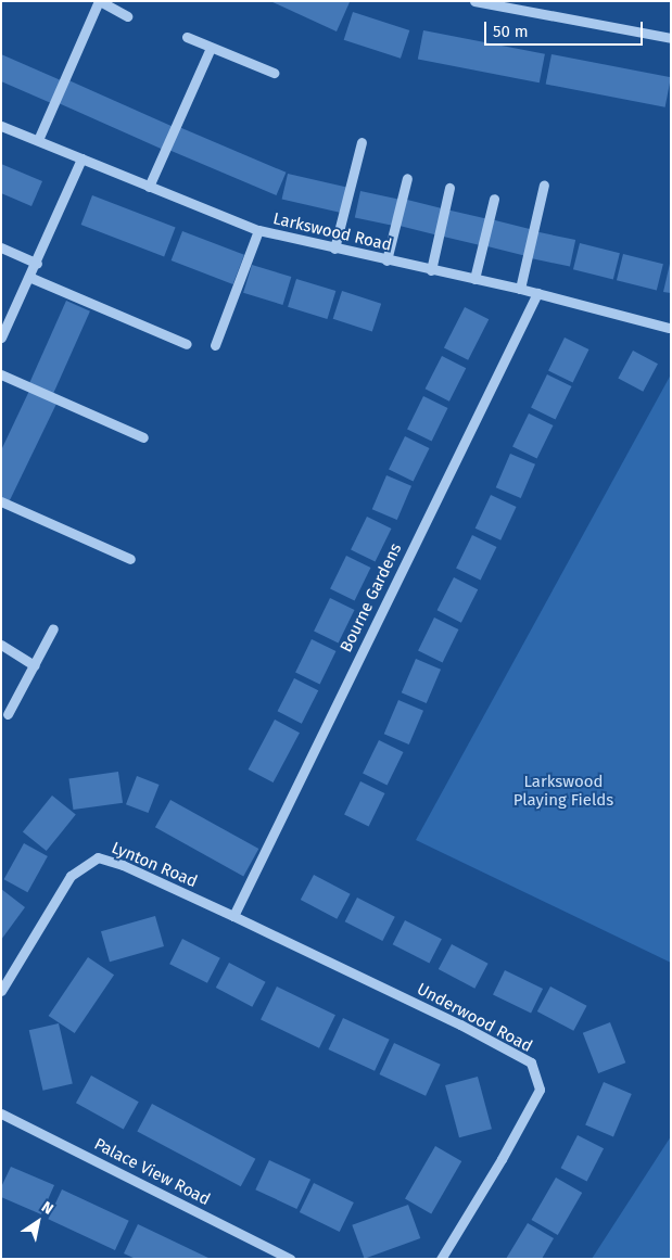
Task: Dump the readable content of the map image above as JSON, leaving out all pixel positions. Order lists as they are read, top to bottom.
{
  "streets": {
    "street": [
      "Larkswood Road",
      "Bourne Gardens",
      "Lynton Road",
      "Underwood Road",
      "Palace View Road"
    ]
  },
  "crossings": [
    ["Larkswood Road", "Bourne Gardens"],
    ["Bourne Gardens", "Lynton Road"],
    ["Bourne Gardens", "Underwood Road"],
    ["Lynton Road", "Underwood Road"]
  ],
  "parks": ["Larkswood Playing Fields"],
  "scale_bar": "50 m",
  "north": "top right"
}
